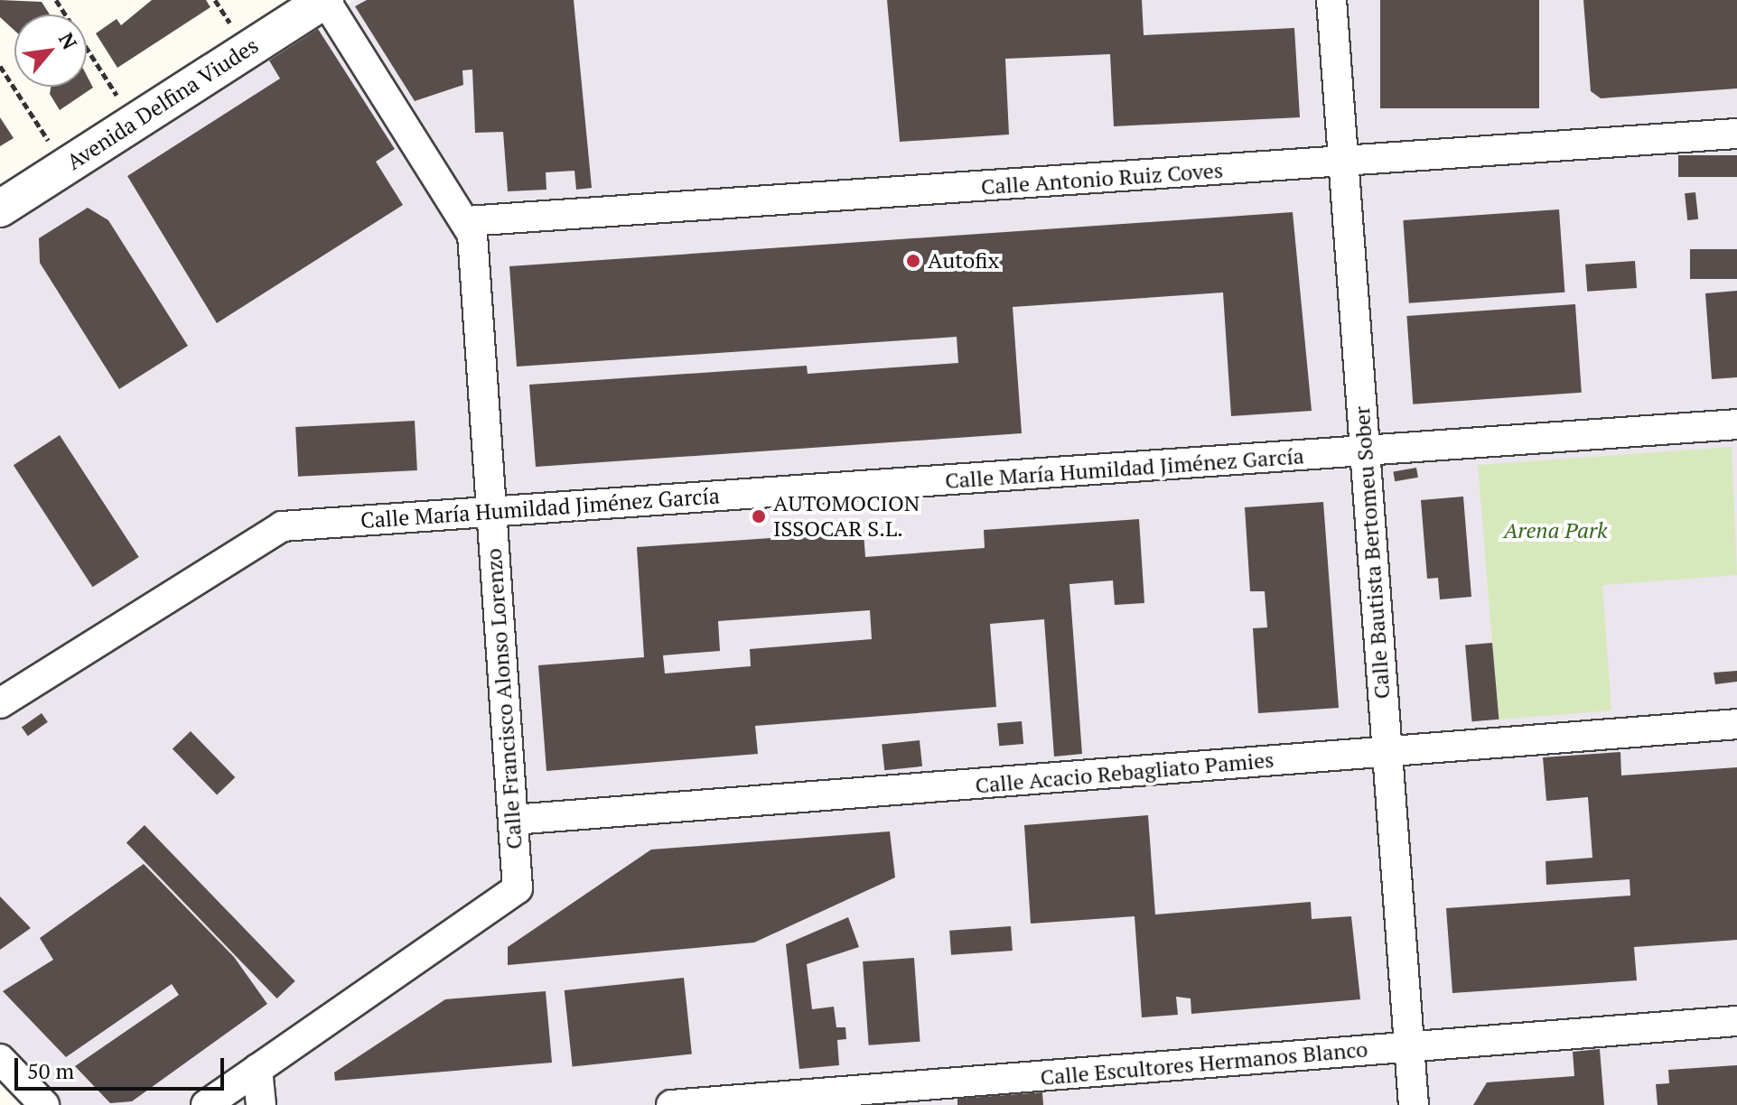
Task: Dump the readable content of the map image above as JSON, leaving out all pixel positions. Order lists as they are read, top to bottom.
{
  "streets": {
    "street": [
      "Avenida Delfina Viudes",
      "Calle Antonio Ruiz Coves",
      "Calle María Humildad Jiménez García",
      "Calle Bautista Bertomeu Sober",
      "Calle Francisco Alonso Lorenzo",
      "Calle Acacio Rebagliato Pamies",
      "Calle Escultores Hermanos Blanco"
    ]
  },
  "crossings": [
    ["Avenida Delfina Viudes", "Calle Francisco Alonso Lorenzo"],
    ["Calle Antonio Ruiz Coves", "Calle Bautista Bertomeu Sober"],
    ["Calle Antonio Ruiz Coves", "Calle Francisco Alonso Lorenzo"],
    ["Calle María Humildad Jiménez García", "Calle Bautista Bertomeu Sober"],
    ["Calle María Humildad Jiménez García", "Calle Francisco Alonso Lorenzo"],
    ["Calle Bautista Bertomeu Sober", "Calle Acacio Rebagliato Pamies"],
    ["Calle Bautista Bertomeu Sober", "Calle Escultores Hermanos Blanco"],
    ["Calle Francisco Alonso Lorenzo", "Calle Acacio Rebagliato Pamies"]
  ],
  "parks": ["Arena Park"],
  "places": ["Autofix", "AUTOMOCION ISSOCAR S.L."],
  "scale_bar": "50 m",
  "north": "top right"
}
